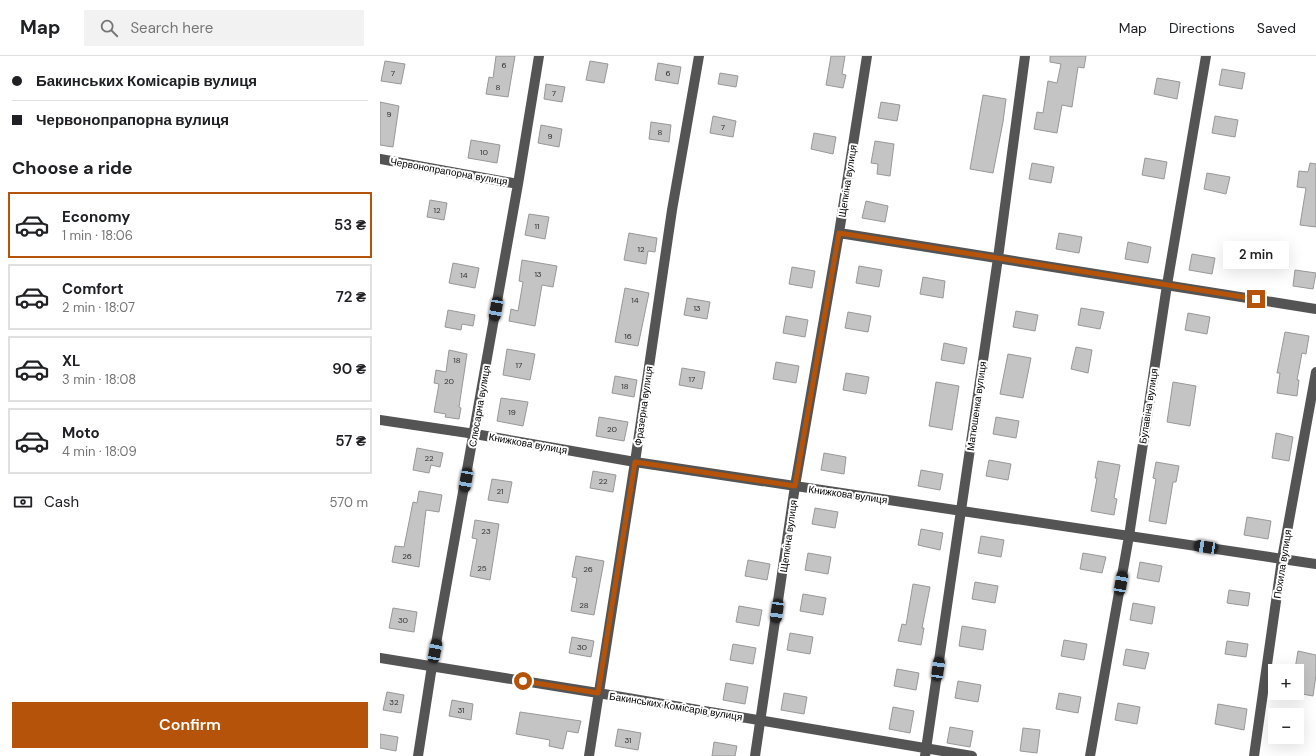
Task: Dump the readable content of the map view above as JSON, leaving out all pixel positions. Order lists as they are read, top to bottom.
{
  "streets": {
    "street": [
      "Червонопрапорна вулиця",
      "Щепкіна вулиця",
      "Слюсарна вулиця",
      "Фразерна вулиця",
      "Матюшенка вулиця",
      "Булавіна вулиця",
      "Книжкова вулиця",
      "Похила вулиця",
      "Бакинських Комісарів вулиця"
    ]
  },
  "crossings": [
    ["Червонопрапорна вулиця", "Слюсарна вулиця"],
    ["Щепкіна вулиця", "Книжкова вулиця"],
    ["Щепкіна вулиця", "Бакинських Комісарів вулиця"],
    ["Слюсарна вулиця", "Книжкова вулиця"],
    ["Слюсарна вулиця", "Бакинських Комісарів вулиця"],
    ["Фразерна вулиця", "Книжкова вулиця"],
    ["Фразерна вулиця", "Бакинських Комісарів вулиця"],
    ["Матюшенка вулиця", "Книжкова вулиця"],
    ["Матюшенка вулиця", "Бакинських Комісарів вулиця"],
    ["Булавіна вулиця", "Книжкова вулиця"],
    ["Книжкова вулиця", "Похила вулиця"]
  ],
  "house_numbers": [
    "6",
    "7",
    "6",
    "8",
    "7",
    "9",
    "7",
    "8",
    "9",
    "10",
    "12",
    "11",
    "12",
    "13",
    "14",
    "14",
    "13",
    "16",
    "18",
    "17",
    "17",
    "20",
    "18",
    "19",
    "20",
    "22",
    "22",
    "21",
    "23",
    "26",
    "25",
    "26",
    "28",
    "30",
    "30",
    "32",
    "31",
    "31"
  ],
  "page": {
    "header": "Map",
    "search": "Search here",
    "nav": ["Map", "Directions", "Saved"],
    "banner": ["Бакинських Комісарів вулиця", "Червонопрапорна вулиця"],
    "heading": "Choose a ride",
    "list": [
      {
        "name": "Economy",
        "note": "1 min · 18:06",
        "value": "53 ₴"
      },
      {
        "name": "Comfort",
        "note": "2 min · 18:07",
        "value": "72 ₴"
      },
      {
        "name": "XL",
        "note": "3 min · 18:08",
        "value": "90 ₴"
      },
      {
        "name": "Moto",
        "note": "4 min · 18:09",
        "value": "57 ₴"
      }
    ],
    "bubble": "2 min",
    "pay": ["Cash", "570 m"],
    "map_buttons": ["+", "−"],
    "buttons": "Confirm"
  }
}
